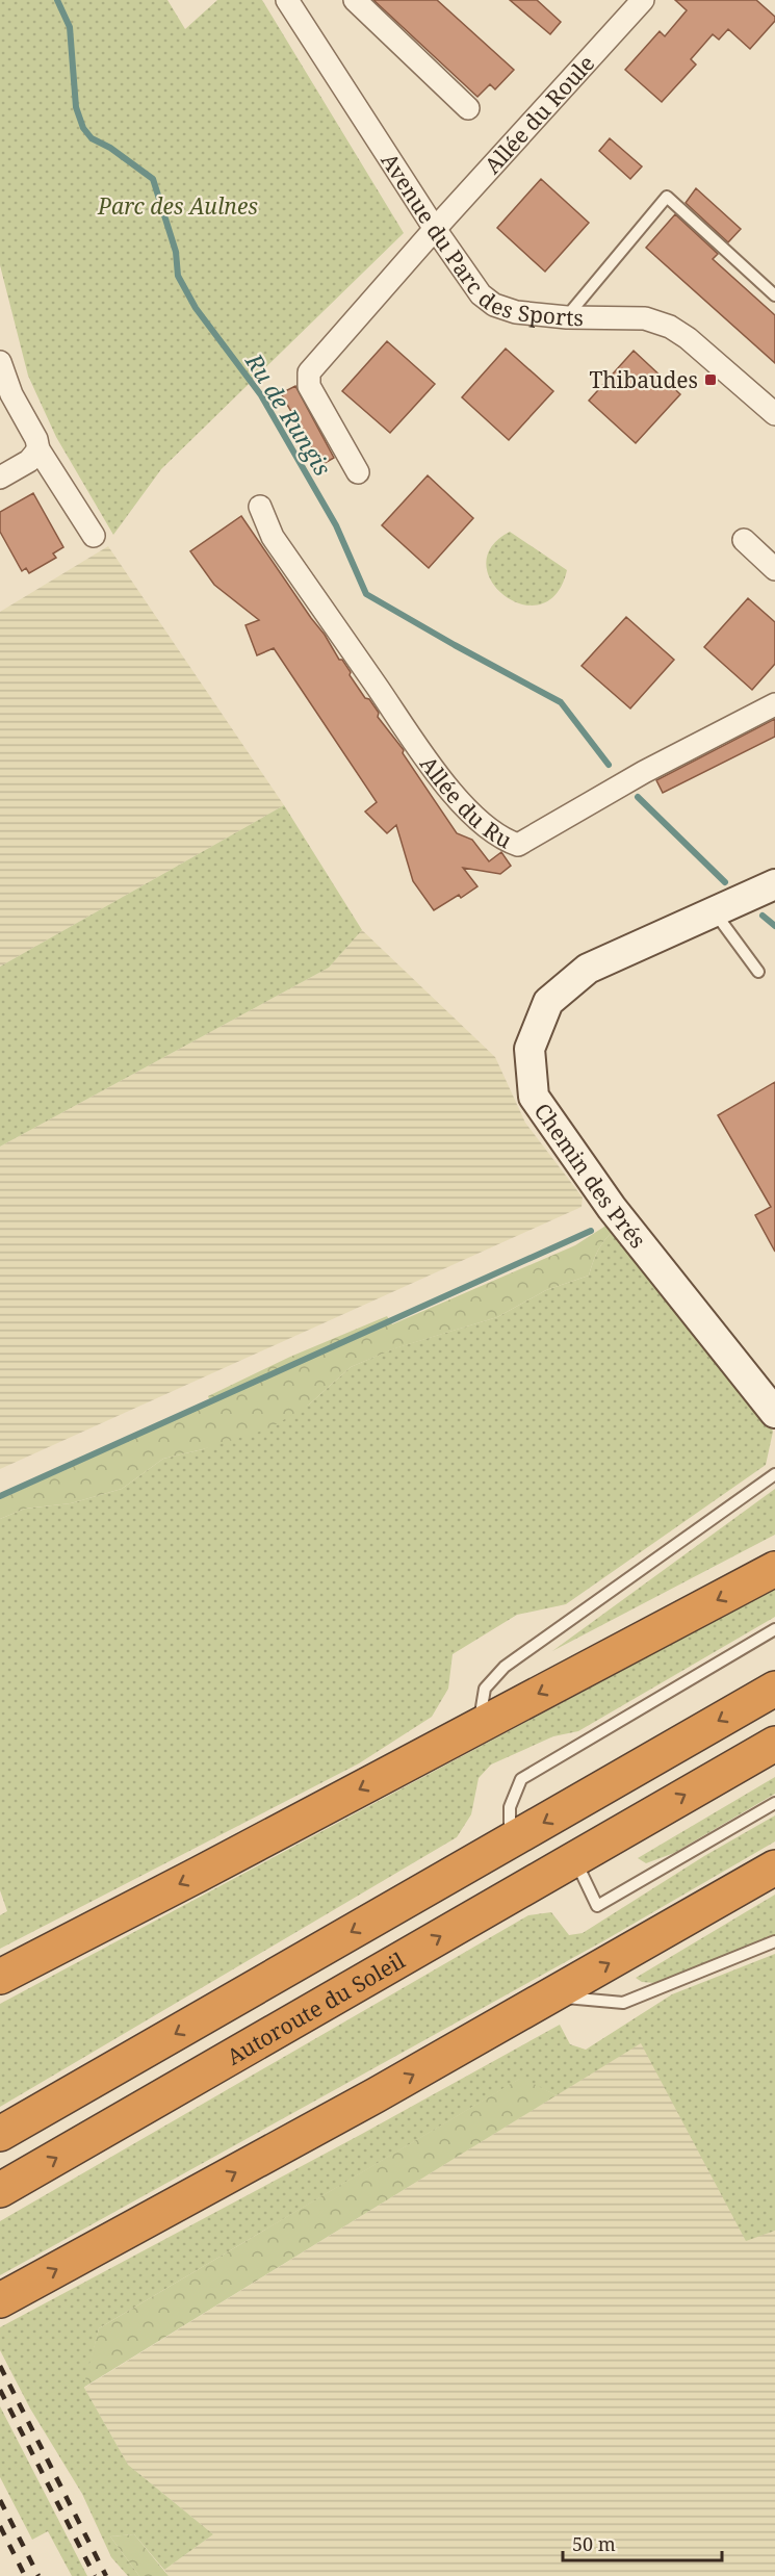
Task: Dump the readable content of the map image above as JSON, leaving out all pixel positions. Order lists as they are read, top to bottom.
{
  "streets": {
    "highway": ["Autoroute du Soleil"],
    "street": [
      "Allée du Roule",
      "Avenue du Parc des Sports",
      "Allée du Ru",
      "Chemin des Prés"
    ]
  },
  "crossings": [
    ["Allée du Roule", "Avenue du Parc des Sports"]
  ],
  "water": ["Ru de Rungis"],
  "parks": ["Parc des Aulnes"],
  "places": {
    "transit": ["Thibaudes"]
  },
  "scale_bar": "50 m"
}
